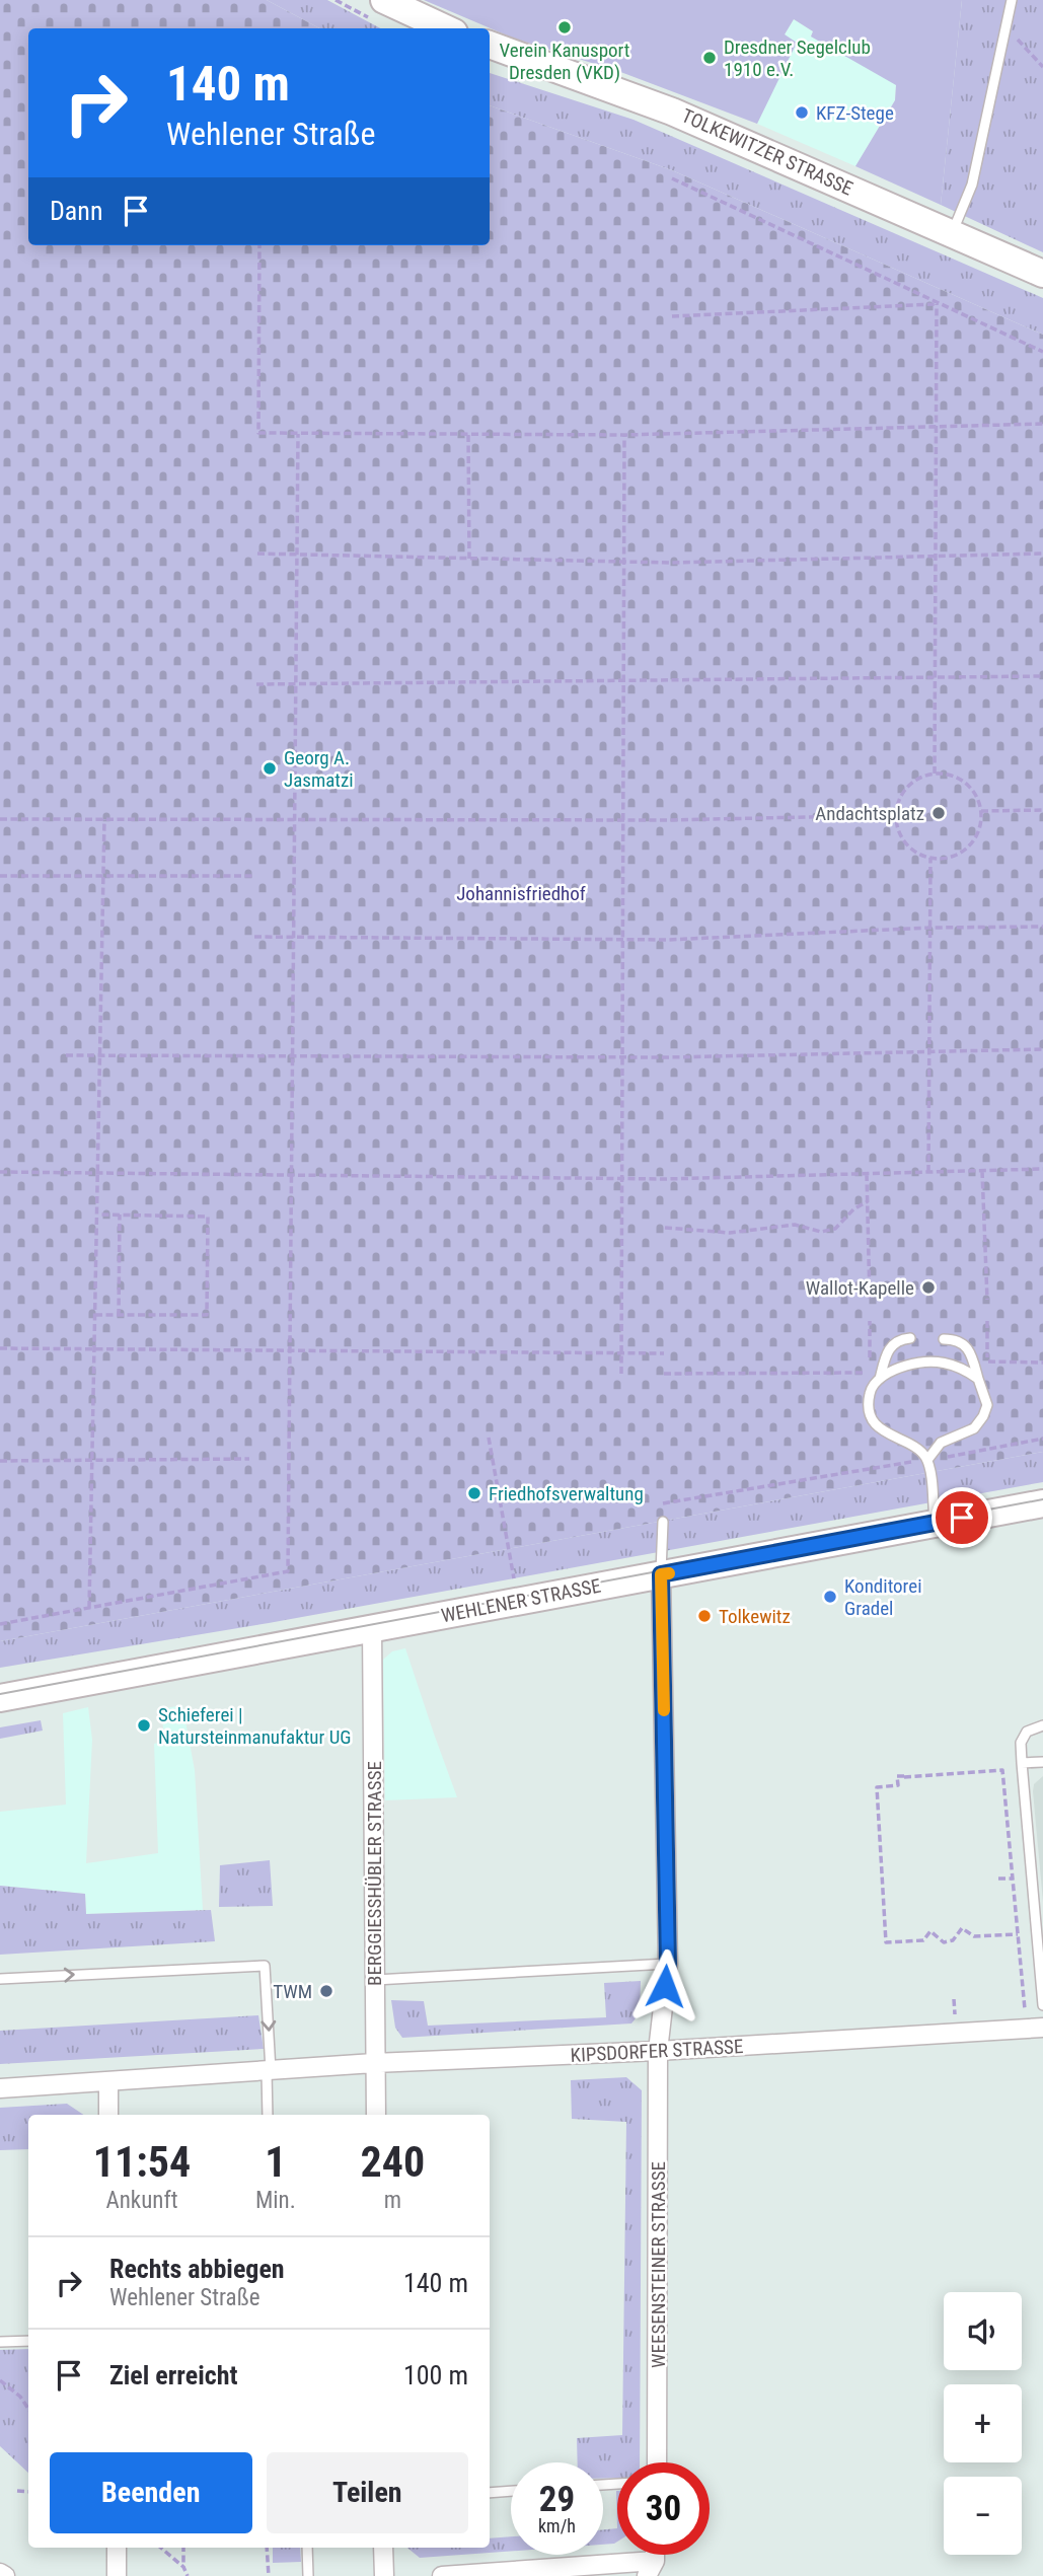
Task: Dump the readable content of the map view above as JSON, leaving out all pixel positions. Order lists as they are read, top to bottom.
{
  "streets": {
    "main road": ["TOLKEWITZER STRASSE", "WEHLENER STRASSE"],
    "street": ["BERGGIESSHÜBLER STRASSE", "KIPSDORFER STRASSE", "WEESENSTEINER STRASSE"]
  },
  "crossings": [
    ["WEHLENER STRASSE", "BERGGIESSHÜBLER STRASSE"],
    ["WEHLENER STRASSE", "WEESENSTEINER STRASSE"],
    ["BERGGIESSHÜBLER STRASSE", "KIPSDORFER STRASSE"],
    ["KIPSDORFER STRASSE", "WEESENSTEINER STRASSE"]
  ],
  "parks": ["Johannisfriedhof"],
  "places": [
    "Verein Kanusport Dresden (VKD)",
    "Dresdner Segelclub 1910 e.V.",
    "KFZ-Stege",
    "Georg A. Jasmatzi",
    "Andachtsplatz",
    "Wallot-Kapelle",
    "Friedhofsverwaltung",
    "Konditorei Gradel",
    "Tolkewitz",
    "Schieferei | Natursteinmanufaktur UG",
    "TWM"
  ],
  "page": {
    "turn": ["140 m", "Wehlener Straße"],
    "then": "Dann",
    "eta": [
      "11:54",
      "Ankunft",
      "1",
      "Min.",
      "240",
      "m"
    ],
    "list": [
      {
        "name": "Rechts abbiegen",
        "note": "Wehlener Straße",
        "value": "140 m"
      },
      {
        "name": "Ziel erreicht",
        "value": "100 m"
      }
    ],
    "map_buttons": ["+", "−"],
    "buttons": ["Beenden", "Teilen"],
    "speed": "29 km/h",
    "limit": "30"
  }
}
